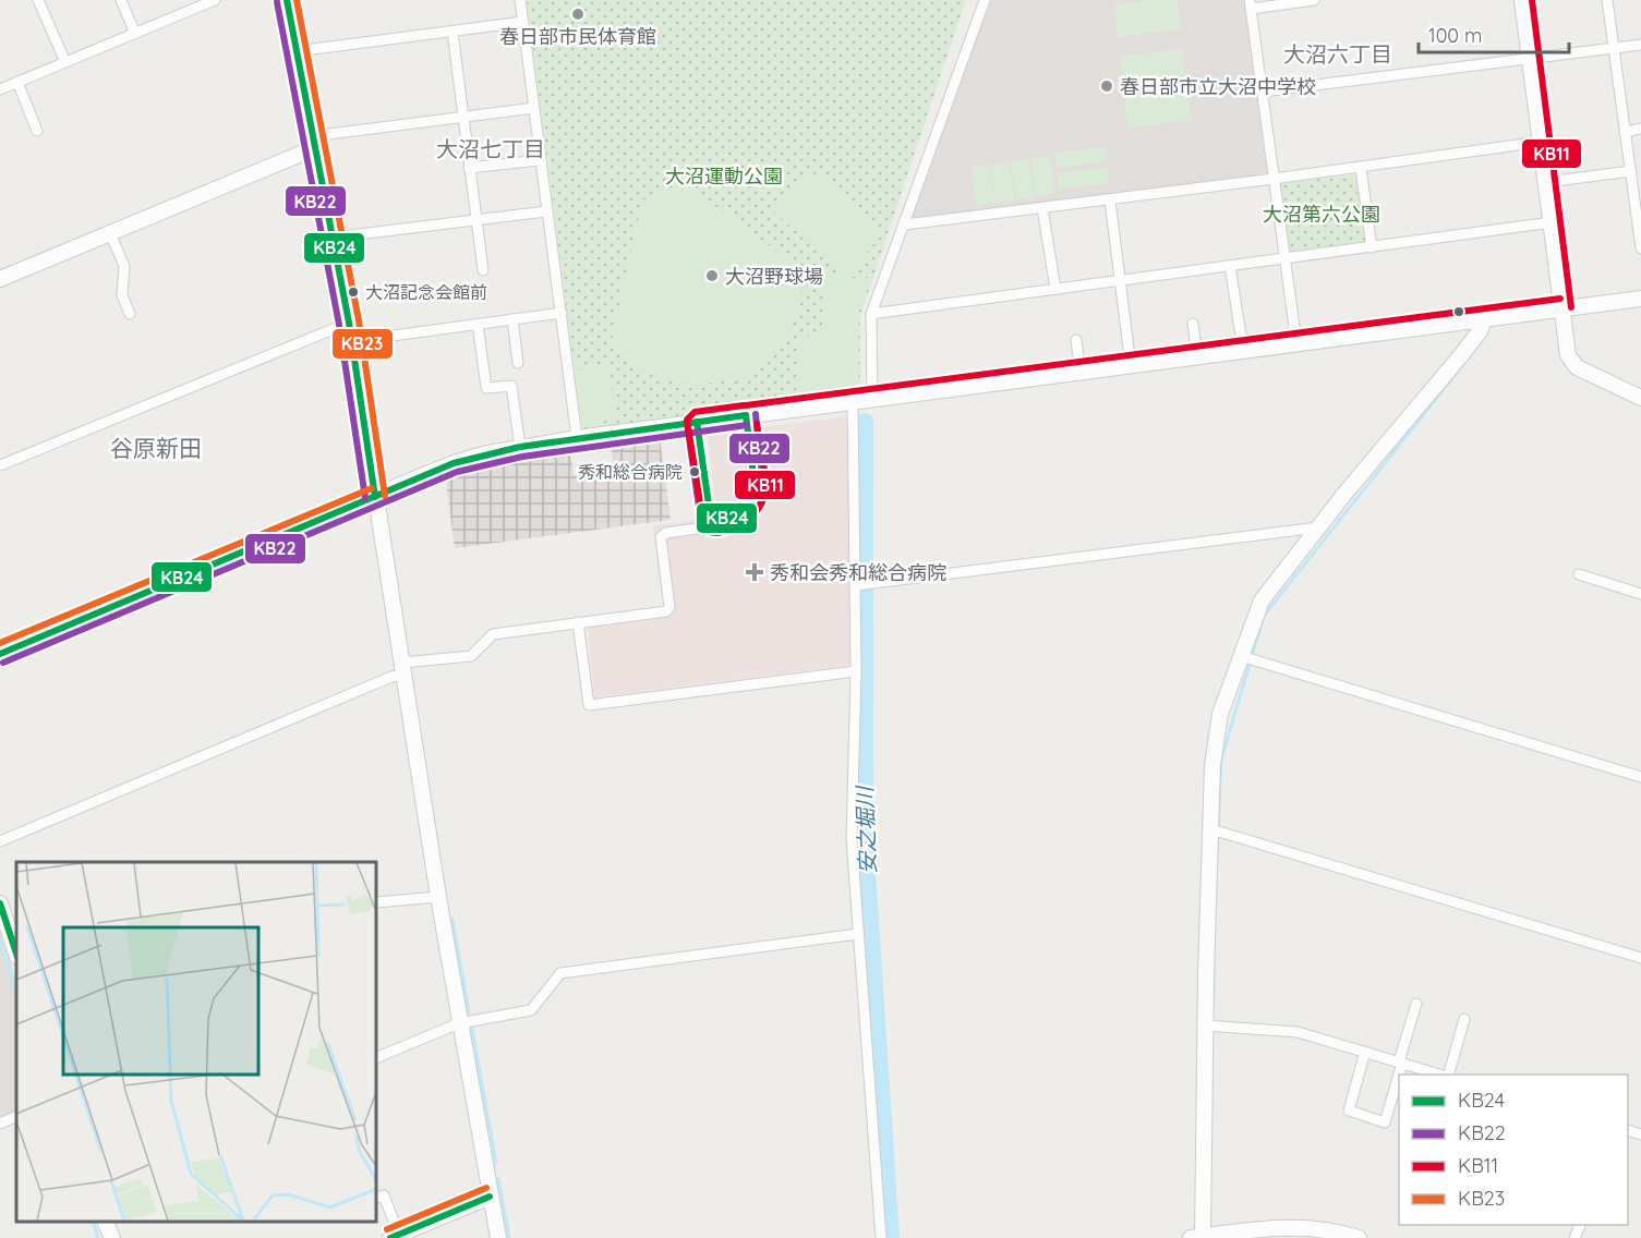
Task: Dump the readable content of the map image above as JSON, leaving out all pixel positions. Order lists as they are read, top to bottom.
{
  "districts": ["大沼六丁目", "大沼七丁目", "谷原新田"],
  "water": ["安之堀川"],
  "parks": ["大沼運動公園", "大沼第六公園"],
  "places": {
    "other": [
      "春日部市民体育館",
      "春日部市立大沼中学校",
      "大沼野球場",
      "大沼記念会館前",
      "秀和総合病院"
    ],
    "health": ["秀和会秀和総合病院"]
  },
  "lines": [
    "transit line KB24",
    "transit line KB11",
    "transit line KB23",
    "transit line KB22"
  ],
  "legend": [
    "KB24",
    "KB22",
    "KB11",
    "KB23"
  ],
  "scale_bar": "100 m"
}
